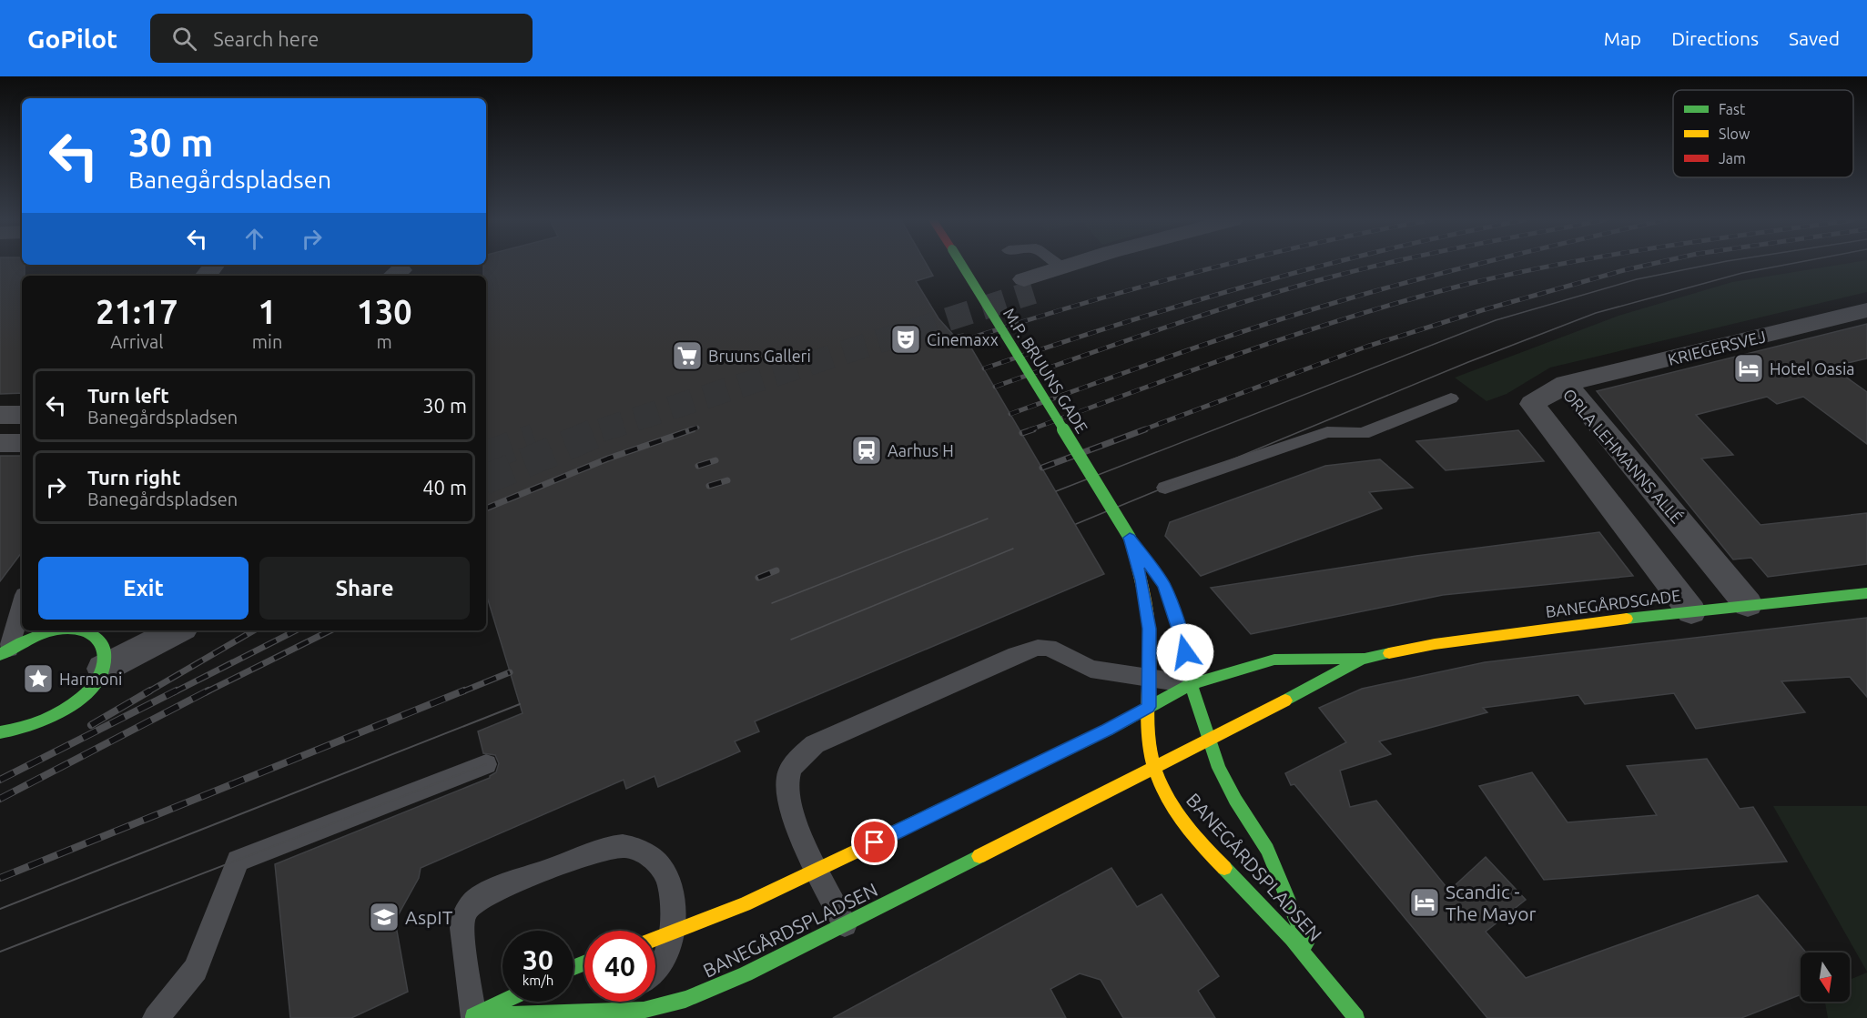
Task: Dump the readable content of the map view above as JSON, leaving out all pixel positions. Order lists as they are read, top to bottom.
{
  "streets": {
    "street": [
      "KRIEGERSVEJ",
      "M.P. BRUUNS GADE",
      "ORLA LEHMANNS ALLÉ",
      "BANEGÅRDSGADE",
      "BANEGÅRDSPLADSEN"
    ]
  },
  "crossings": [
    ["KRIEGERSVEJ", "ORLA LEHMANNS ALLÉ"],
    ["M.P. BRUUNS GADE", "BANEGÅRDSPLADSEN"],
    ["ORLA LEHMANNS ALLÉ", "BANEGÅRDSGADE"],
    ["BANEGÅRDSGADE", "BANEGÅRDSPLADSEN"]
  ],
  "places": {
    "theatre": ["Cinemaxx"],
    "supermarket": ["Bruuns Galleri"],
    "hotel": ["Hotel Oasia", "Scandic - The Mayor"],
    "station": ["Aarhus H"],
    "place": ["Harmoni"],
    "school or university": ["AspIT"]
  },
  "legend": ["Fast", "Slow", "Jam"],
  "north": "bottom",
  "page": {
    "header": "GoPilot",
    "search": "Search here",
    "nav": ["Map", "Directions", "Saved"],
    "turn": ["30 m", "Banegårdspladsen"],
    "eta": [
      "21:17",
      "Arrival",
      "1",
      "min",
      "130",
      "m"
    ],
    "list": [
      {
        "name": "Turn left",
        "note": "Banegårdspladsen",
        "value": "30 m"
      },
      {
        "name": "Turn right",
        "note": "Banegårdspladsen",
        "value": "40 m"
      }
    ],
    "buttons": ["Exit", "Share"],
    "speed": "30 km/h",
    "limit": "40"
  }
}
